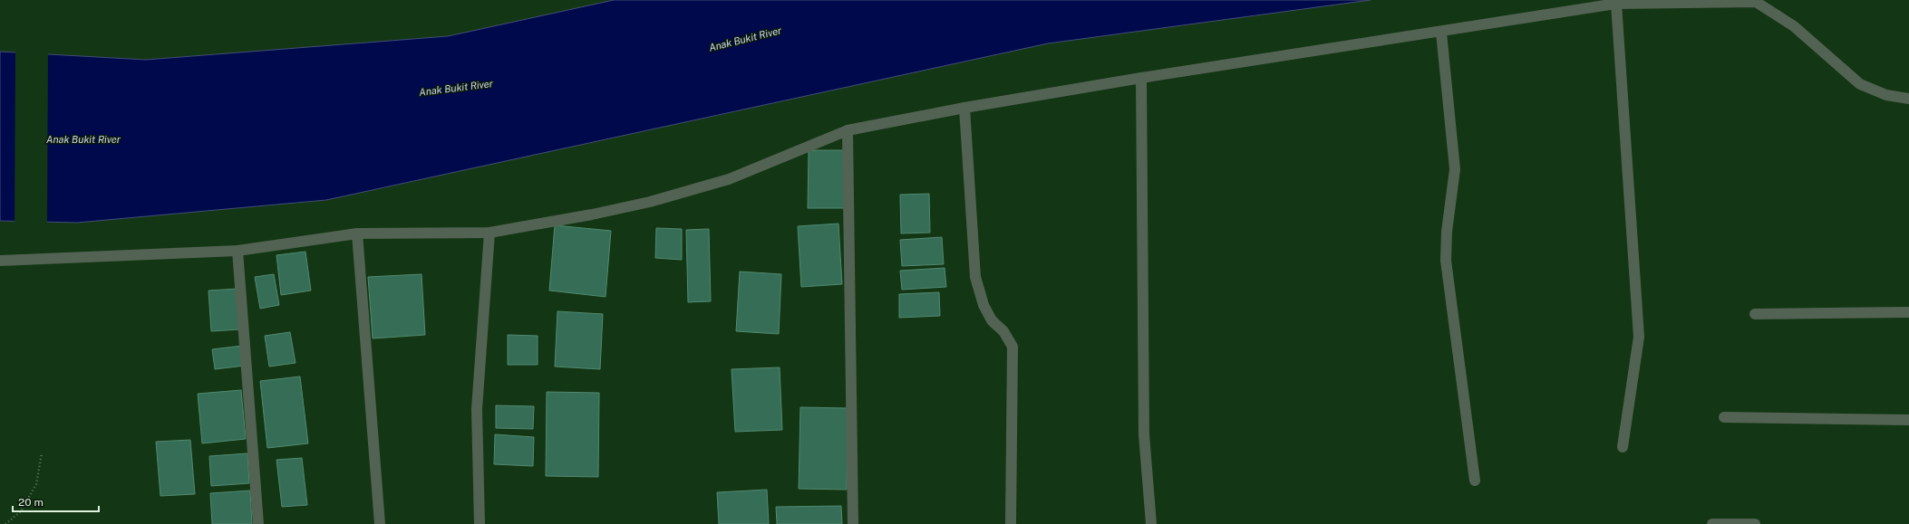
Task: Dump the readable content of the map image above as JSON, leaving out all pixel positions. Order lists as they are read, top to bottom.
{
  "water": ["Anak Bukit River"],
  "scale_bar": "20 m"
}
